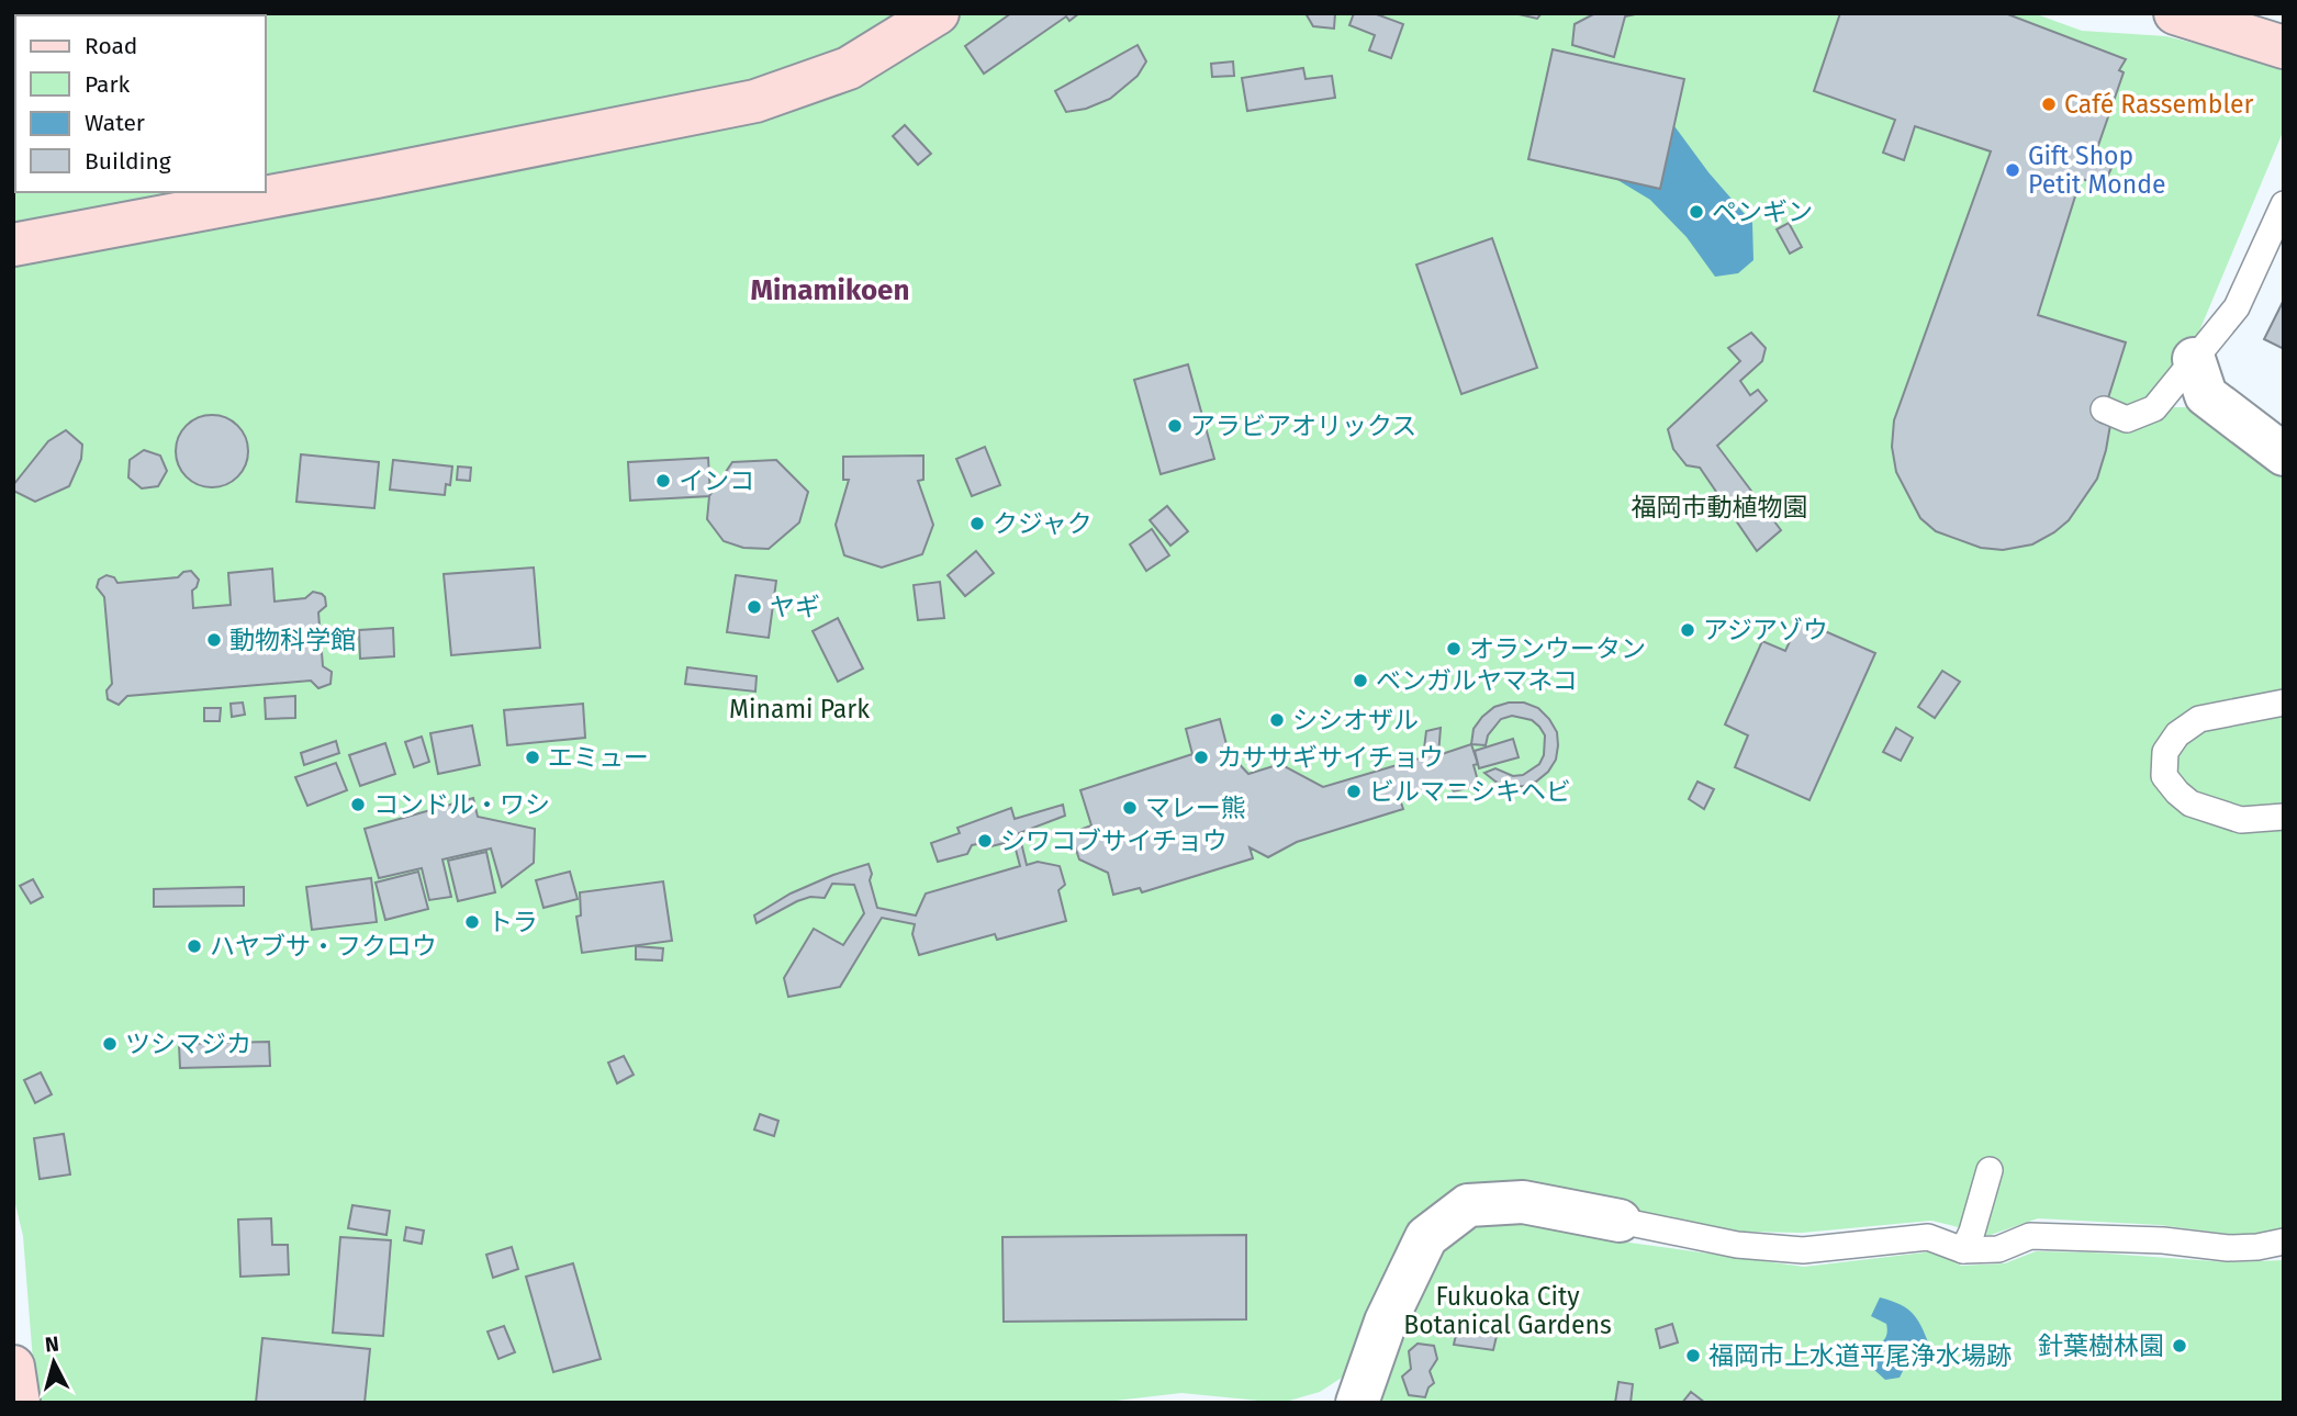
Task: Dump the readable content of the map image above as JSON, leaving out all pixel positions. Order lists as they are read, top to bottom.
{
  "districts": ["Minamikoen"],
  "parks": ["福岡市動植物園", "Minami Park", "Fukuoka City Botanical Gardens"],
  "places": [
    "Café Rassembler",
    "Gift Shop Petit Monde",
    "ペンギン",
    "アラビアオリックス",
    "インコ",
    "クジャク",
    "ヤギ",
    "アジアゾウ",
    "動物科学館",
    "オランウータン",
    "ベンガルヤマネコ",
    "シシオザル",
    "エミュー",
    "カササギサイチョウ",
    "ビルマニシキヘビ",
    "コンドル・ワシ",
    "マレー熊",
    "シワコブサイチョウ",
    "トラ",
    "ハヤブサ・フクロウ",
    "ツシマジカ",
    "針葉樹林園",
    "福岡市上水道平尾浄水場跡"
  ],
  "legend": [
    "Road",
    "Park",
    "Water",
    "Building"
  ],
  "north": "top"
}
